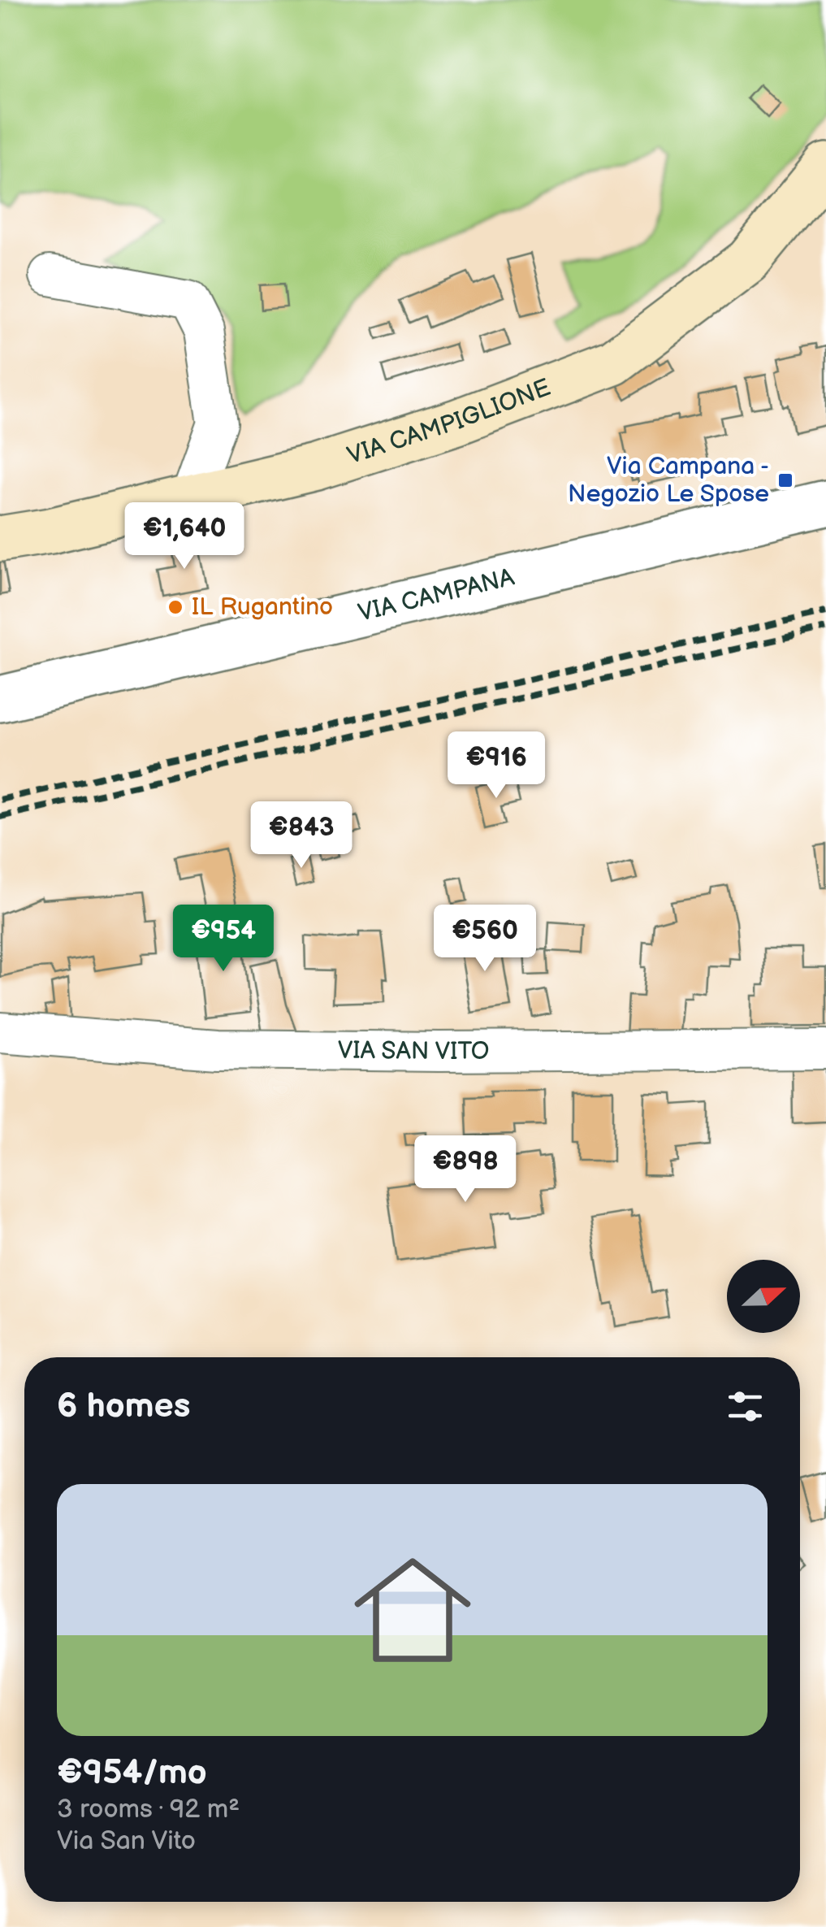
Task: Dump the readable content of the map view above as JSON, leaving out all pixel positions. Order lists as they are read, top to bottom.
{
  "streets": {
    "main road": ["VIA CAMPIGLIONE"],
    "street": ["VIA CAMPANA", "VIA SAN VITO"]
  },
  "places": {
    "transit": ["Via Campana - Negozio Le Spose"],
    "other": ["IL Rugantino"]
  },
  "north": "right",
  "page": {
    "price": [
      "€1,640",
      "€916",
      "€843",
      "€954",
      "€560",
      "€898"
    ],
    "heading": "6 homes",
    "list": [
      {
        "name": "€954/mo",
        "note": "3 rooms · 92 m² · Via San Vito"
      }
    ]
  }
}
